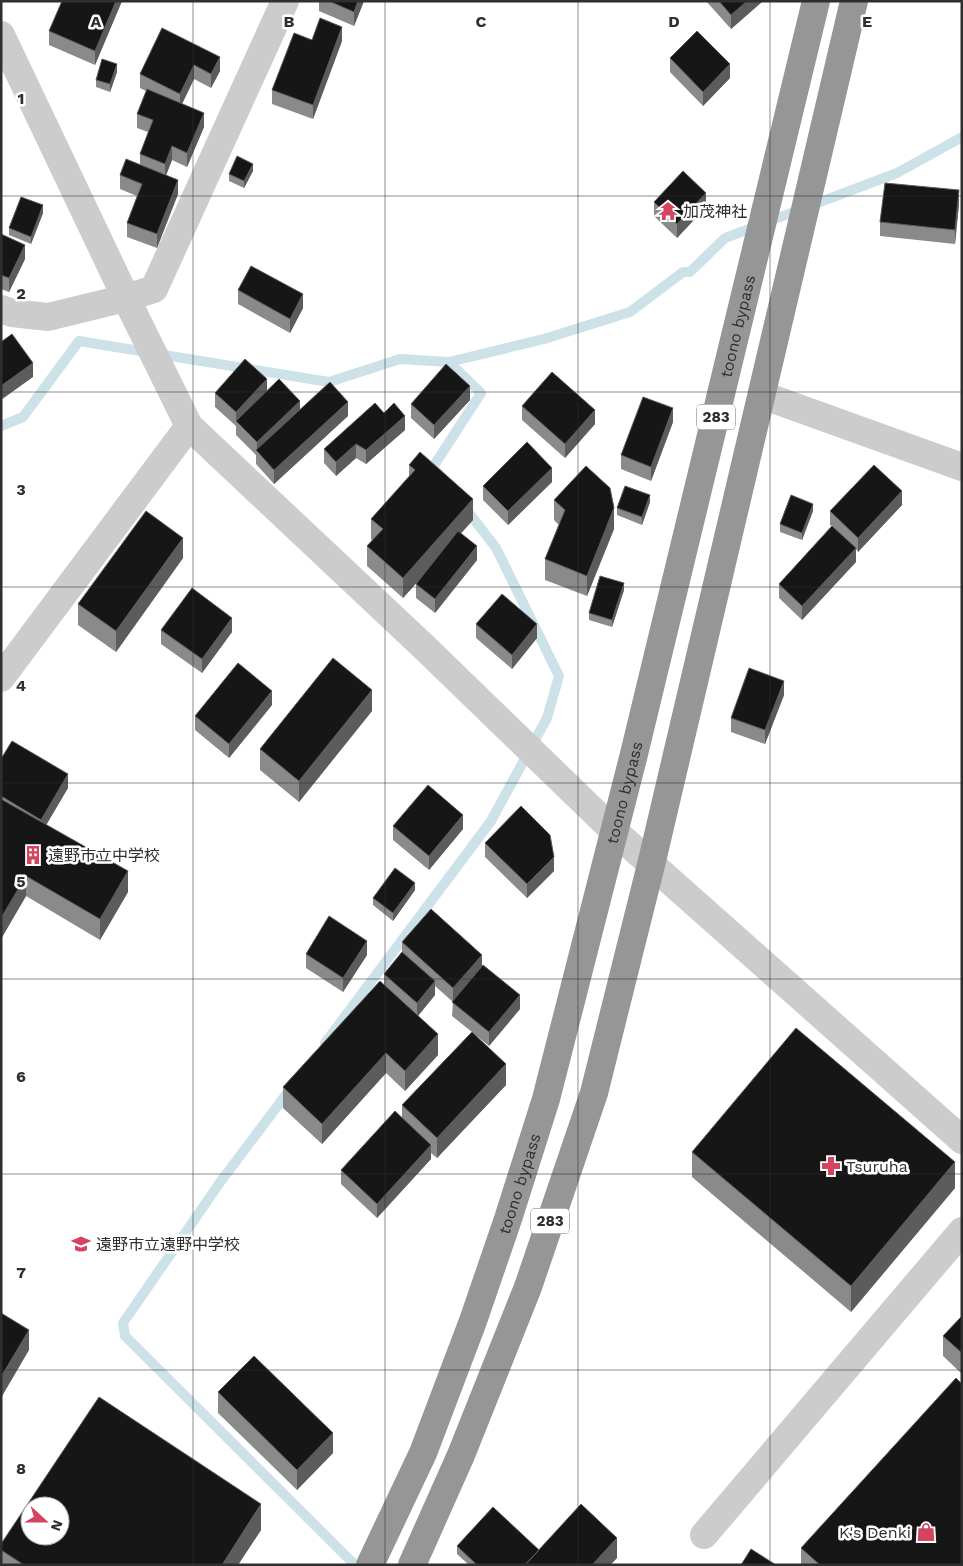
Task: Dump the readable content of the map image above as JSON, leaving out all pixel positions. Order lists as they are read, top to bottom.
{
  "streets": {
    "highway": ["toono bypass", "283"]
  },
  "places": {
    "temple": ["加茂神社"],
    "building": ["遠野市立中学校"],
    "pharmacy": ["Tsuruha"],
    "school or university": ["遠野市立遠野中学校"],
    "shop": ["K's Denki"]
  },
  "north": "right",
  "grid": {
    "columns": [
      "A",
      "B",
      "C",
      "D",
      "E"
    ],
    "rows": [
      "1",
      "2",
      "3",
      "4",
      "5",
      "6",
      "7",
      "8"
    ]
  }
}
